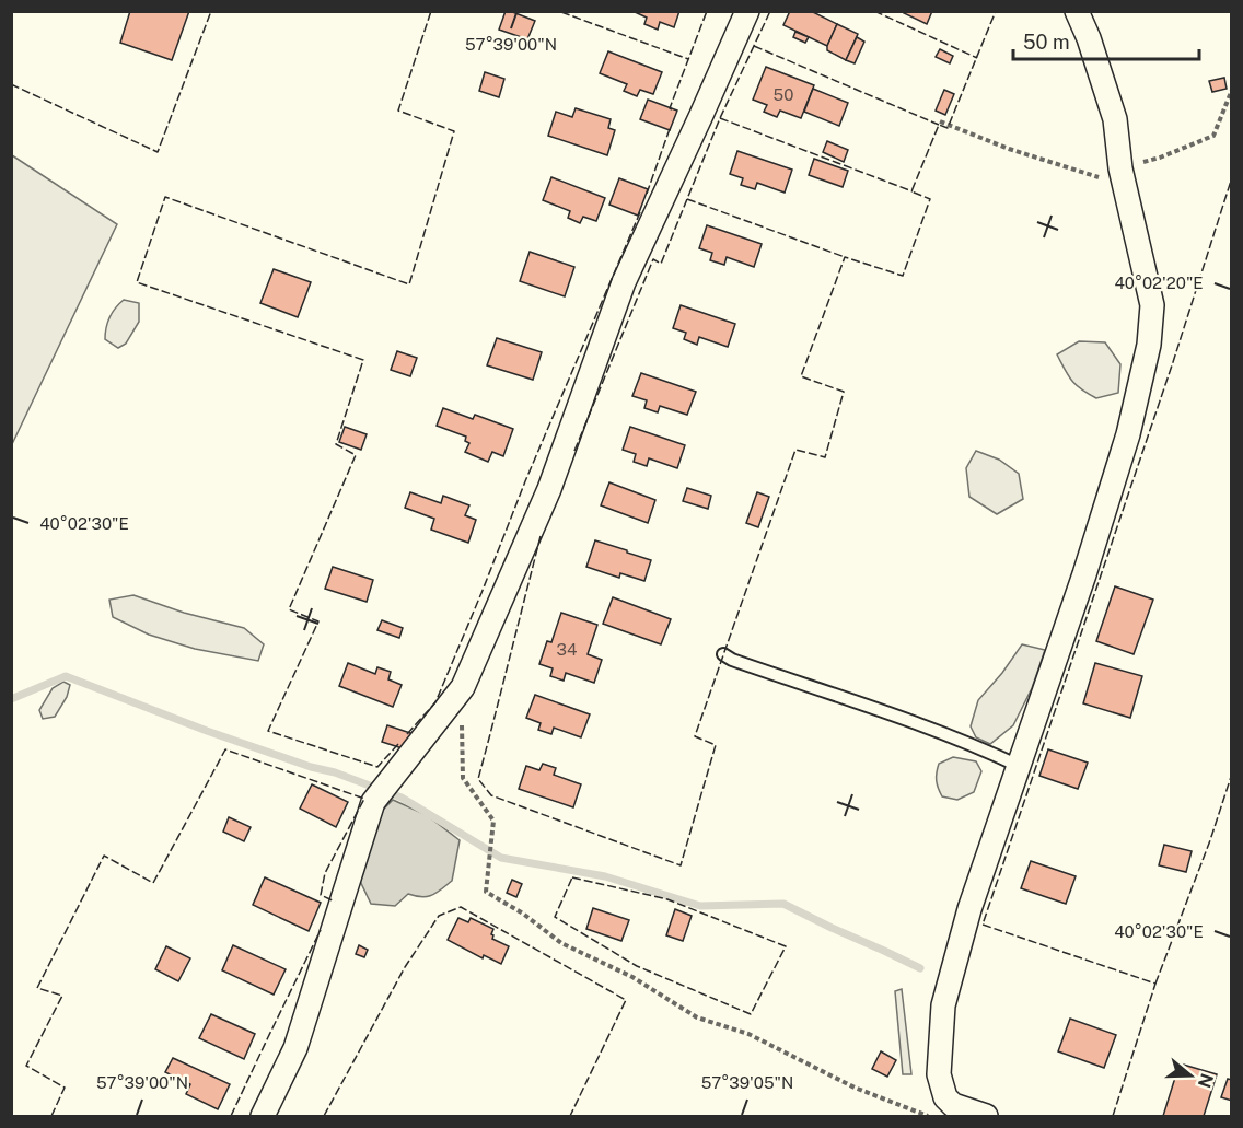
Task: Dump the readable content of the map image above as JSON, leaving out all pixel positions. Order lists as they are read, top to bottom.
{
  "house_numbers": ["50", "34"],
  "scale_bar": "50 m",
  "north": "right",
  "coordinates": [
    "57°39'00\"N",
    "40°02'20\"E",
    "40°02'30\"E",
    "57°39'05\"N"
  ]
}
